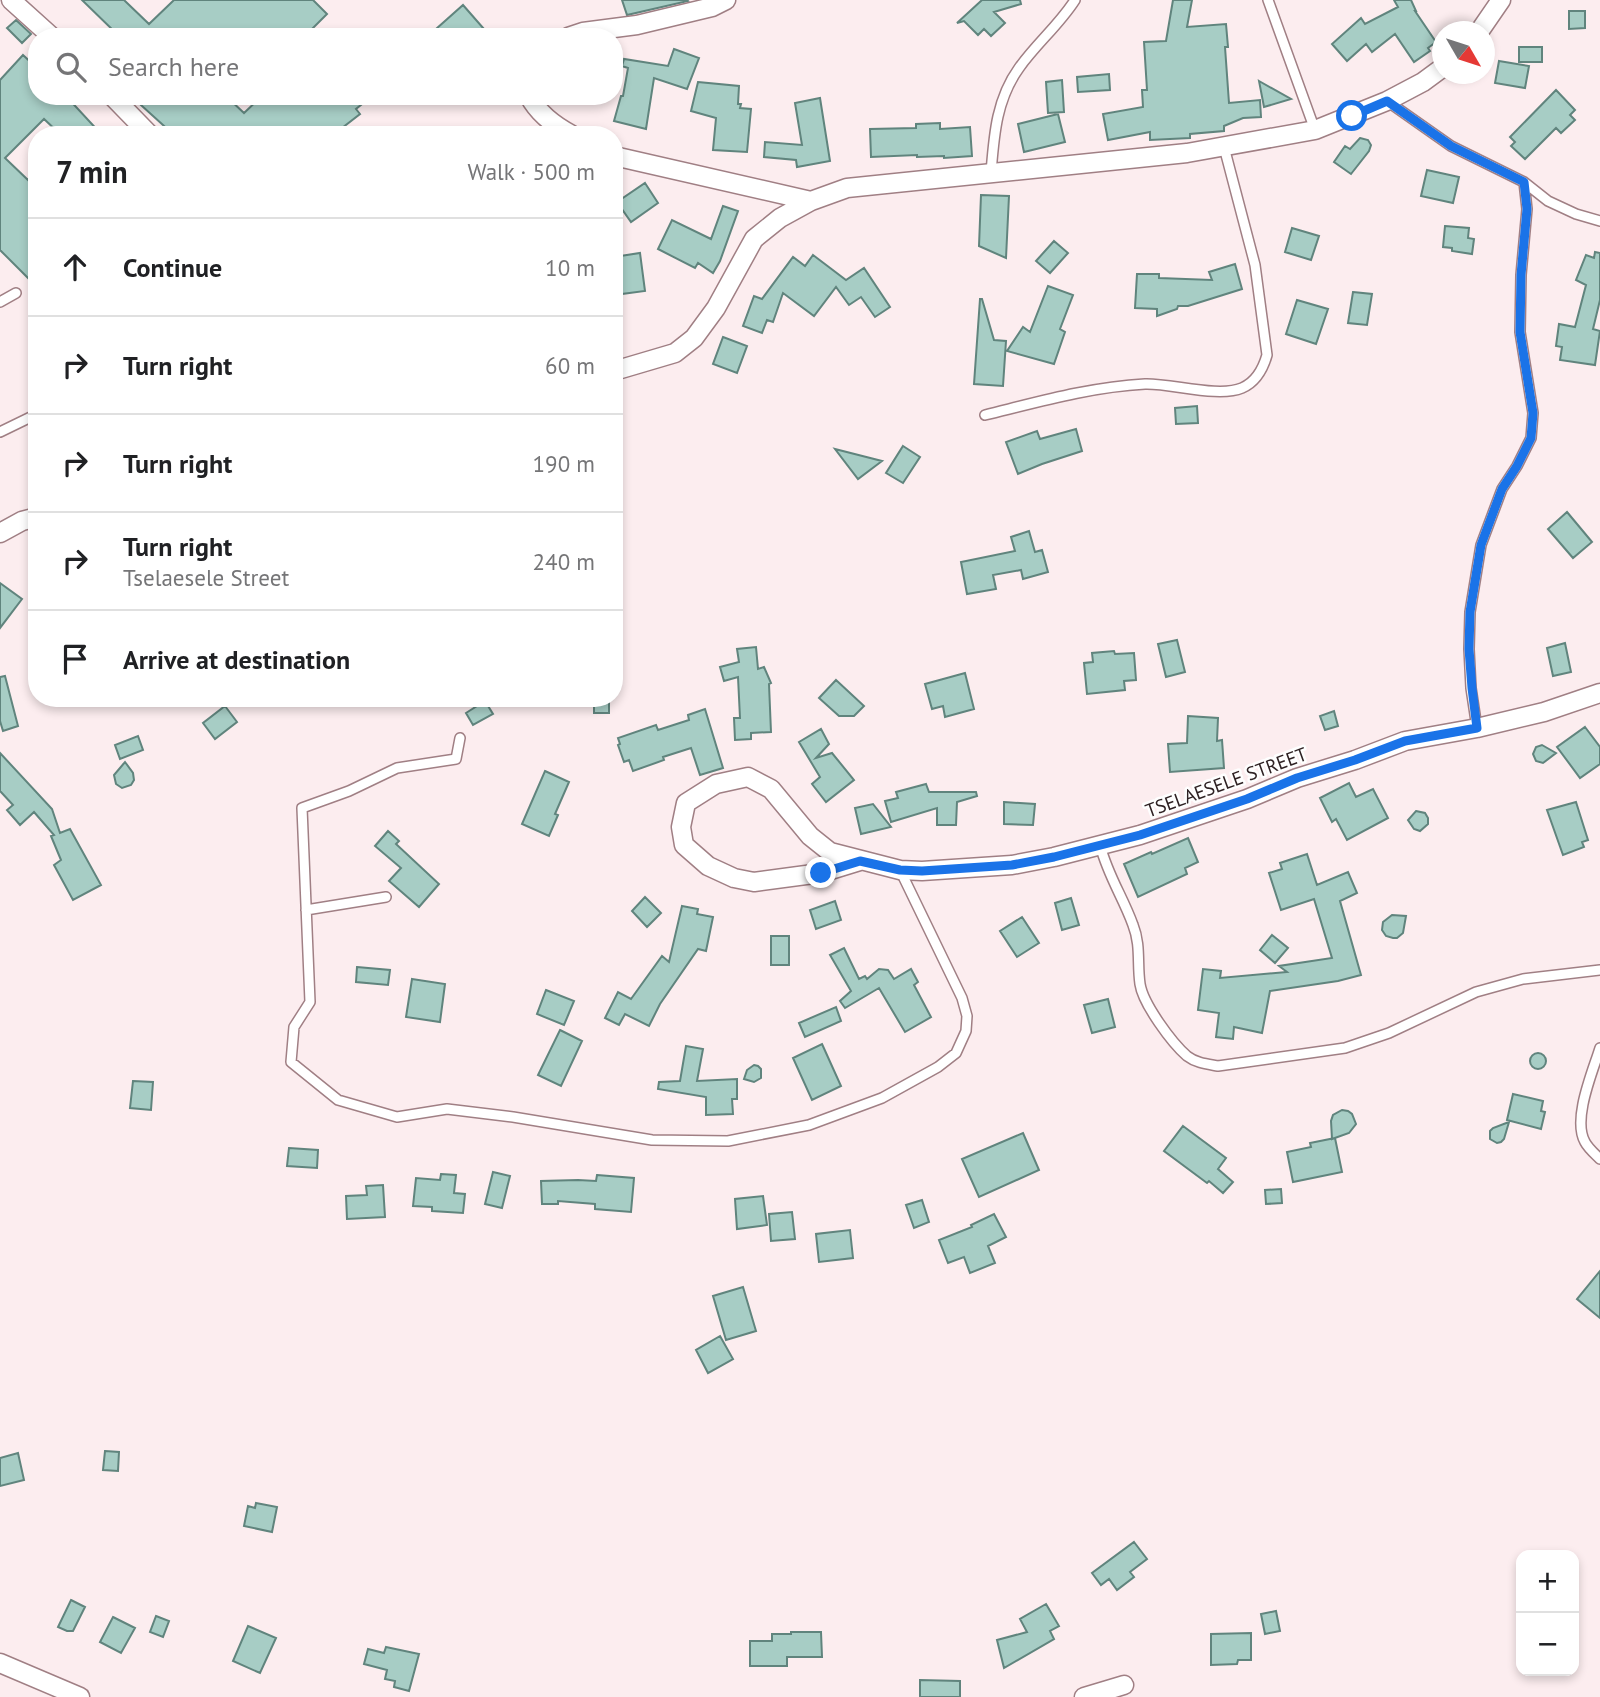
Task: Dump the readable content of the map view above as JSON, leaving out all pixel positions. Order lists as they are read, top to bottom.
{
  "streets": {
    "street": ["TSELAESELE STREET"]
  },
  "north": "bottom right",
  "page": {
    "search": "Search here",
    "heading": ["7 min", "Walk · 500 m"],
    "list": [
      ["Continue", "10 m"],
      ["Turn right", "60 m"],
      ["Turn right", "190 m"],
      ["Turn right", "Tselaesele Street", "240 m"],
      "Arrive at destination"
    ],
    "map_buttons": ["+", "−"]
  }
}
